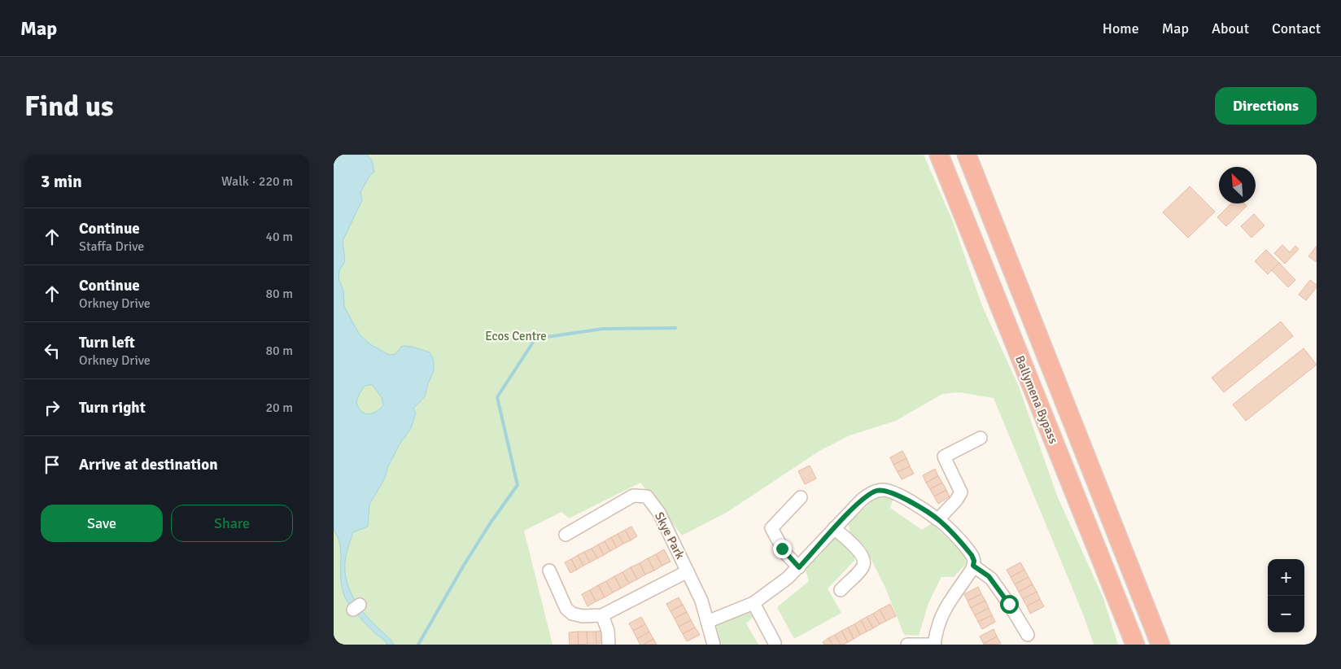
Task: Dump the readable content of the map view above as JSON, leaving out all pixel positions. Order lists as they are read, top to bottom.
{
  "streets": {
    "highway": ["Ballymena Bypass"],
    "street": ["Skye Park"]
  },
  "parks": ["Ecos Centre"],
  "north": "top left",
  "page": {
    "header": "Map",
    "nav": [
      "Home",
      "Map",
      "About",
      "Contact"
    ],
    "buttons": [
      "Directions",
      ["Save", "Share"]
    ],
    "title": "Find us",
    "heading": ["3 min", "Walk · 220 m"],
    "list": [
      ["Continue", "Staffa Drive", "40 m"],
      ["Continue", "Orkney Drive", "80 m"],
      ["Turn left", "Orkney Drive", "80 m"],
      ["Turn right", "20 m"],
      "Arrive at destination"
    ],
    "map_buttons": ["+", "−"]
  }
}
